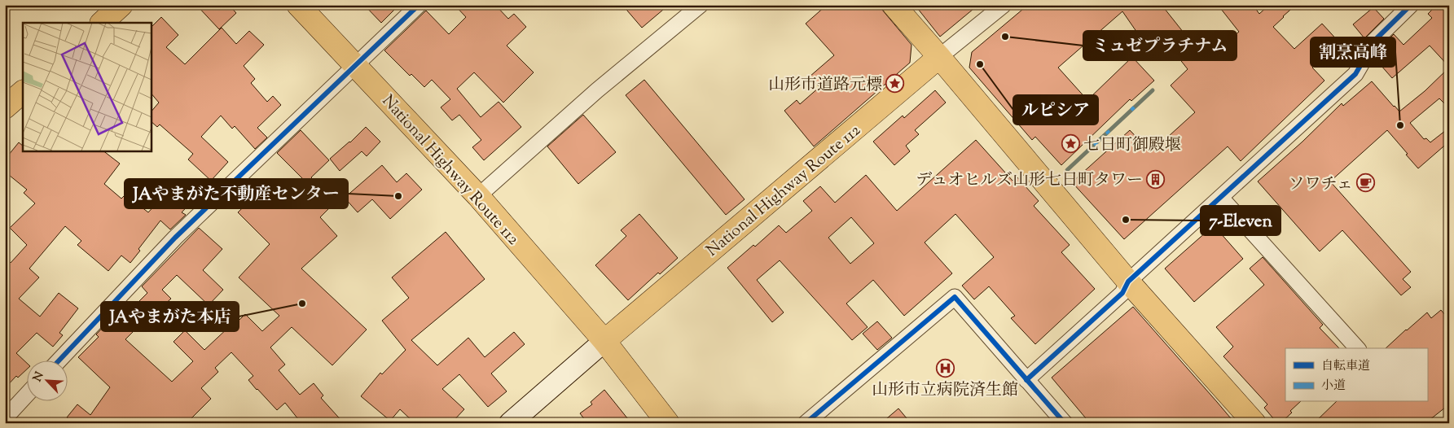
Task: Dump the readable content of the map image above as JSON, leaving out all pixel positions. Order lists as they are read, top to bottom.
{
  "streets": {
    "main road": ["National Highway Route 112"]
  },
  "places": {
    "other": [
      "ミュゼプラチナム",
      "ルピシア",
      "割烹高峰",
      "JAやまがた不動産センター",
      "7-Eleven",
      "JAやまがた本店"
    ],
    "place": ["山形市道路元標", "七日町御殿堰"],
    "building": ["デュオヒルズ山形七日町タワー"],
    "cafe": ["ソワチェ"],
    "hospital": ["山形市立病院済生館"]
  },
  "legend": ["自転車道", "小道"],
  "north": "top left"
}
